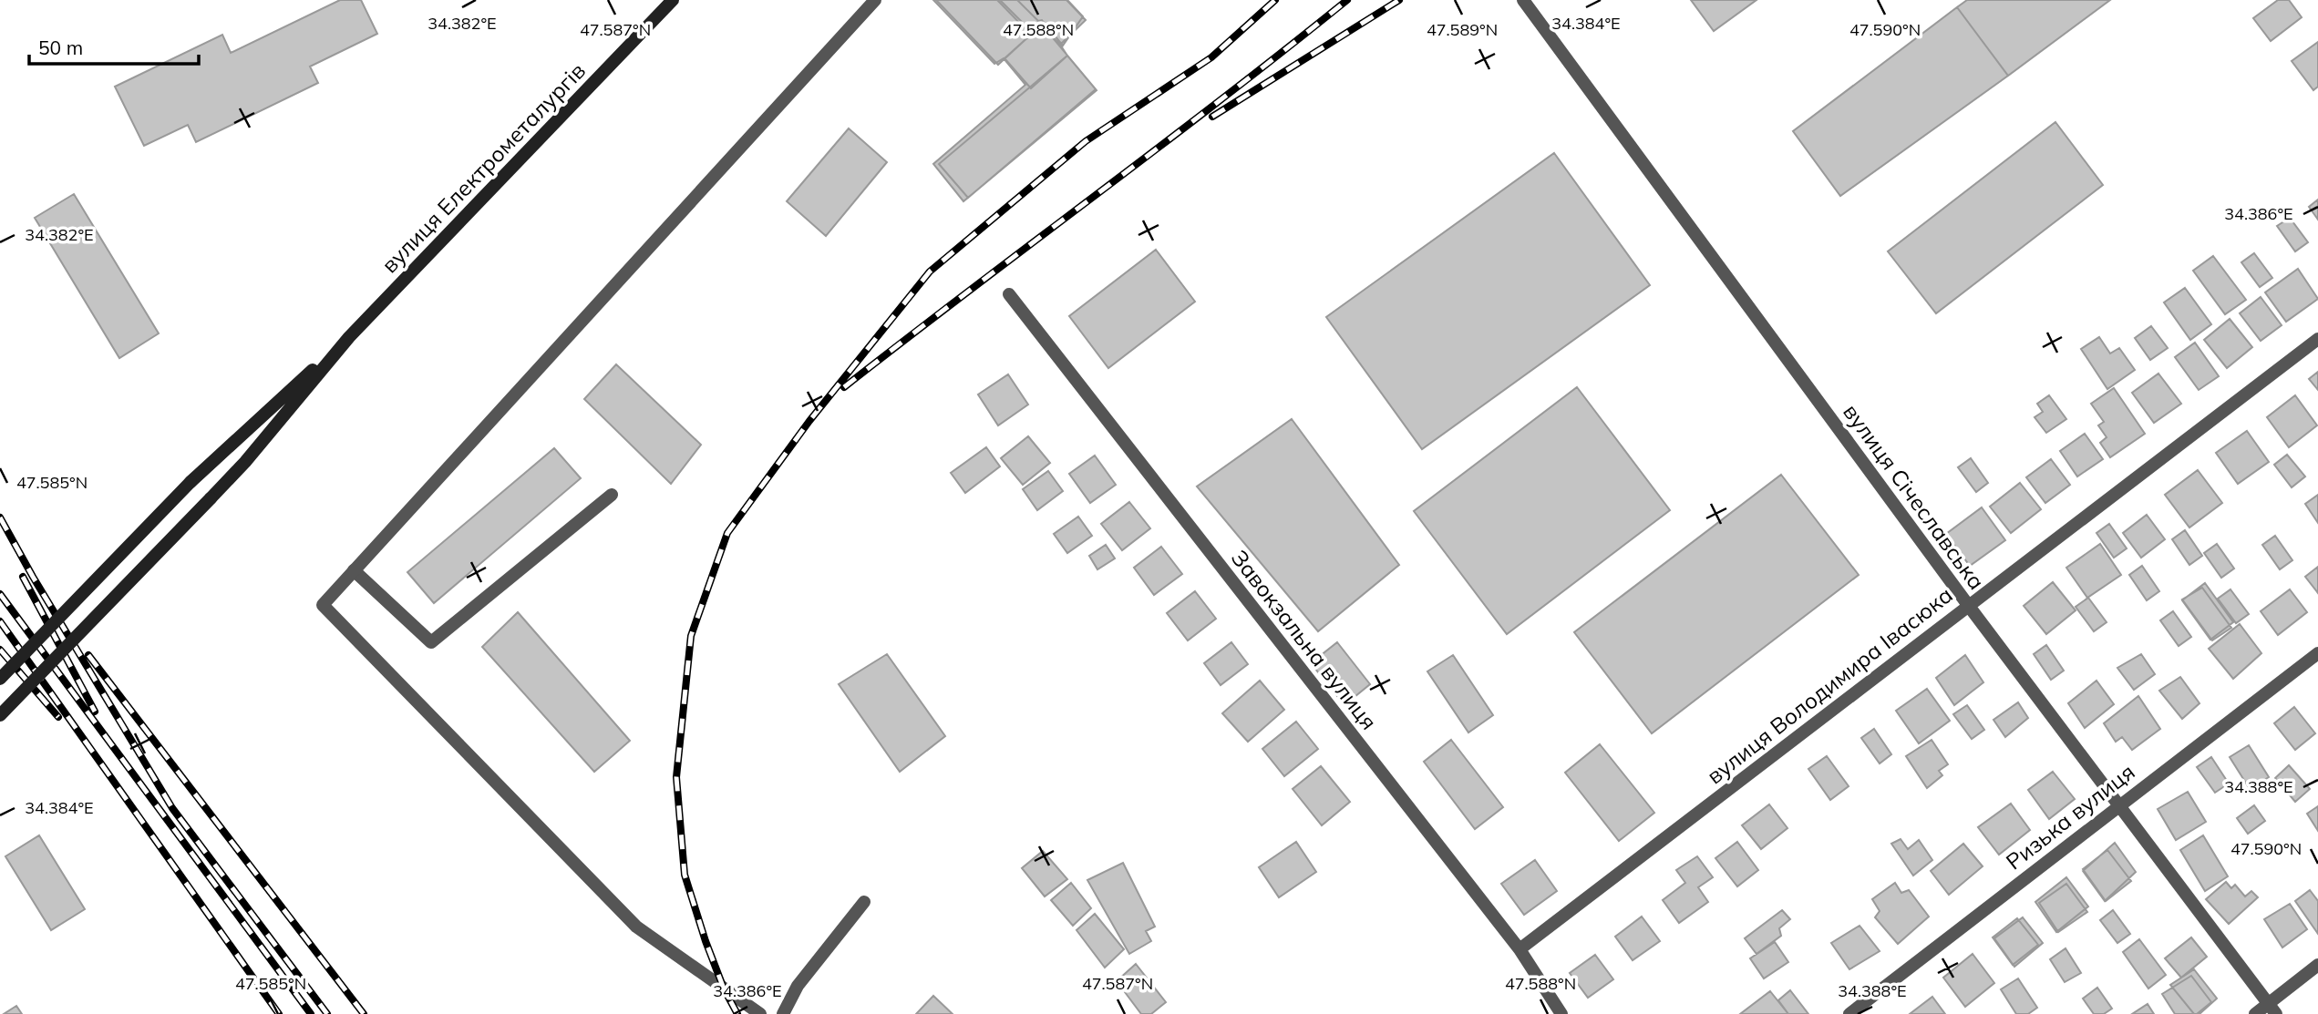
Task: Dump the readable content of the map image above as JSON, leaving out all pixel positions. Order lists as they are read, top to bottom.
{
  "streets": {
    "main road": ["вулиця Електрометалургів"],
    "street": [
      "вулиця Січеславська",
      "Завокзальна вулиця",
      "вулиця Володимира Івасюка",
      "Ризька вулиця"
    ]
  },
  "crossings": [
    ["вулиця Січеславська", "вулиця Володимира Івасюка"],
    ["вулиця Січеславська", "Ризька вулиця"],
    ["Завокзальна вулиця", "вулиця Володимира Івасюка"]
  ],
  "scale_bar": "50 m",
  "coordinates": [
    "34.382°E",
    "34.384°E",
    "47.587°N",
    "47.588°N",
    "47.589°N",
    "47.590°N",
    "34.386°E",
    "47.585°N",
    "34.388°E"
  ]
}
